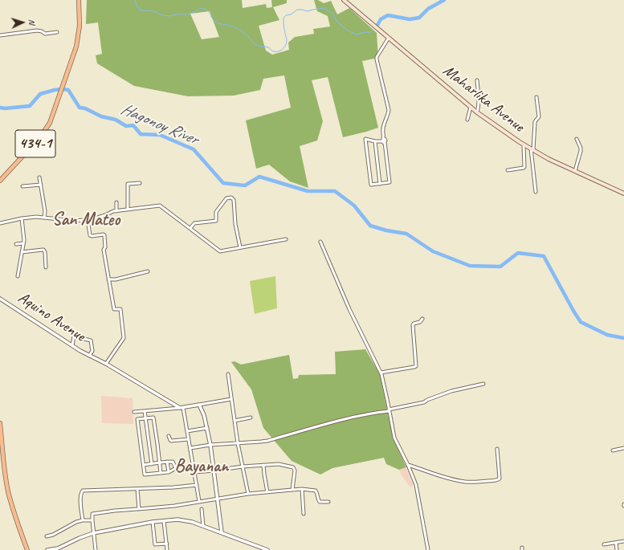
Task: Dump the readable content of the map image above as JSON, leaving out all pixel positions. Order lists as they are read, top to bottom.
{
  "streets": {
    "main road": ["Maharlika Avenue", "434-1"],
    "street": ["Aquino Avenue"]
  },
  "districts": ["San Mateo", "Bayanan"],
  "water": ["Hagonoy River"],
  "north": "right"
}
